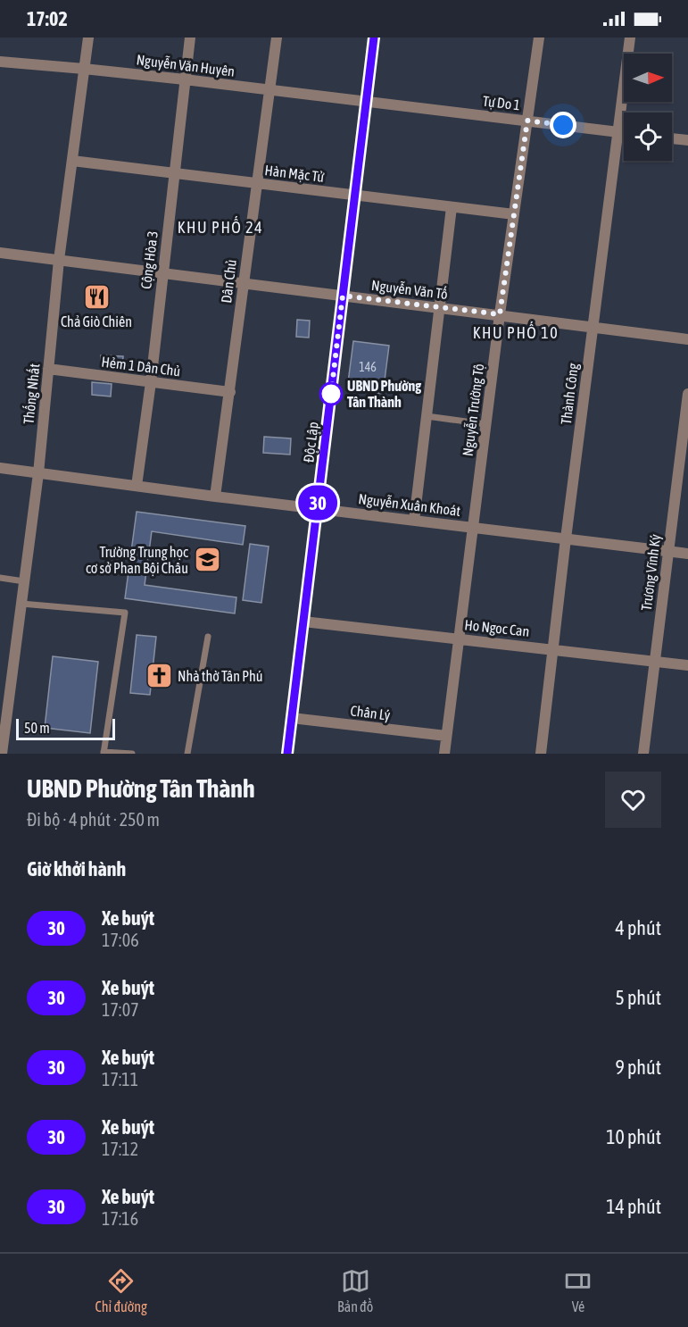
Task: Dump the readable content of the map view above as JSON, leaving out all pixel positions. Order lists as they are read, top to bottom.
{
  "streets": {
    "street": [
      "Nguyễn Văn Huyên",
      "Tự Do 1",
      "Hàn Mặc Tử",
      "Cộng Hòa 3",
      "Dân Chủ",
      "Nguyễn Văn Tố",
      "Hẻm 1 Dân Chủ",
      "Thống Nhất",
      "Thành Công",
      "Nguyễn Trường Tộ",
      "Độc Lập",
      "Nguyễn Xuân Khoát",
      "Trương Vĩnh Ký",
      "Ho Ngoc Can",
      "Chân Lý"
    ]
  },
  "crossings": [
    ["Nguyễn Văn Huyên", "Tự Do 1"],
    ["Nguyễn Văn Huyên", "Cộng Hòa 3"],
    ["Nguyễn Văn Huyên", "Dân Chủ"],
    ["Nguyễn Văn Huyên", "Thống Nhất"],
    ["Nguyễn Văn Huyên", "Độc Lập"],
    ["Tự Do 1", "Thành Công"],
    ["Tự Do 1", "Nguyễn Trường Tộ"],
    ["Tự Do 1", "Độc Lập"],
    ["Hàn Mặc Tử", "Cộng Hòa 3"],
    ["Hàn Mặc Tử", "Dân Chủ"],
    ["Hàn Mặc Tử", "Thống Nhất"],
    ["Hàn Mặc Tử", "Nguyễn Trường Tộ"],
    ["Hàn Mặc Tử", "Độc Lập"],
    ["Cộng Hòa 3", "Nguyễn Văn Tố"],
    ["Cộng Hòa 3", "Hẻm 1 Dân Chủ"],
    ["Cộng Hòa 3", "Nguyễn Xuân Khoát"],
    ["Dân Chủ", "Nguyễn Văn Tố"],
    ["Dân Chủ", "Hẻm 1 Dân Chủ"],
    ["Dân Chủ", "Nguyễn Xuân Khoát"],
    ["Nguyễn Văn Tố", "Thống Nhất"],
    ["Nguyễn Văn Tố", "Thành Công"],
    ["Nguyễn Văn Tố", "Nguyễn Trường Tộ"],
    ["Nguyễn Văn Tố", "Độc Lập"],
    ["Hẻm 1 Dân Chủ", "Thống Nhất"],
    ["Thống Nhất", "Nguyễn Xuân Khoát"],
    ["Thành Công", "Nguyễn Xuân Khoát"],
    ["Thành Công", "Ho Ngoc Can"],
    ["Nguyễn Trường Tộ", "Nguyễn Xuân Khoát"],
    ["Nguyễn Trường Tộ", "Ho Ngoc Can"],
    ["Nguyễn Trường Tộ", "Chân Lý"],
    ["Độc Lập", "Nguyễn Xuân Khoát"],
    ["Độc Lập", "Ho Ngoc Can"],
    ["Độc Lập", "Chân Lý"],
    ["Nguyễn Xuân Khoát", "Trương Vĩnh Ký"],
    ["Trương Vĩnh Ký", "Ho Ngoc Can"]
  ],
  "districts": ["KHU PHỐ 24", "KHU PHỐ 10"],
  "places": {
    "restaurant": ["Chả Giò Chiên"],
    "other": ["UBND Phường Tân Thành"],
    "school or university": ["Trường Trung học cơ sở Phan Bội Châu"],
    "church": ["Nhà thờ Tân Phú"]
  },
  "lines": ["bus line 30"],
  "house_numbers": ["146"],
  "scale_bar": "50 m",
  "north": "right",
  "page": {
    "status": "17:02",
    "on_map": "30",
    "scale": "50 m",
    "heading": [
      ["UBND Phường Tân Thành", "Đi bộ · 4 phút · 250 m"],
      "Giờ khởi hành"
    ],
    "list": [
      {
        "mark": "30",
        "name": "Xe buýt",
        "note": "17:06",
        "value": "4 phút"
      },
      {
        "mark": "30",
        "name": "Xe buýt",
        "note": "17:07",
        "value": "5 phút"
      },
      {
        "mark": "30",
        "name": "Xe buýt",
        "note": "17:11",
        "value": "9 phút"
      },
      {
        "mark": "30",
        "name": "Xe buýt",
        "note": "17:12",
        "value": "10 phút"
      },
      {
        "mark": "30",
        "name": "Xe buýt",
        "note": "17:16",
        "value": "14 phút"
      }
    ],
    "tabs": ["Chỉ đường", "Bản đồ", "Vé"]
  }
}
